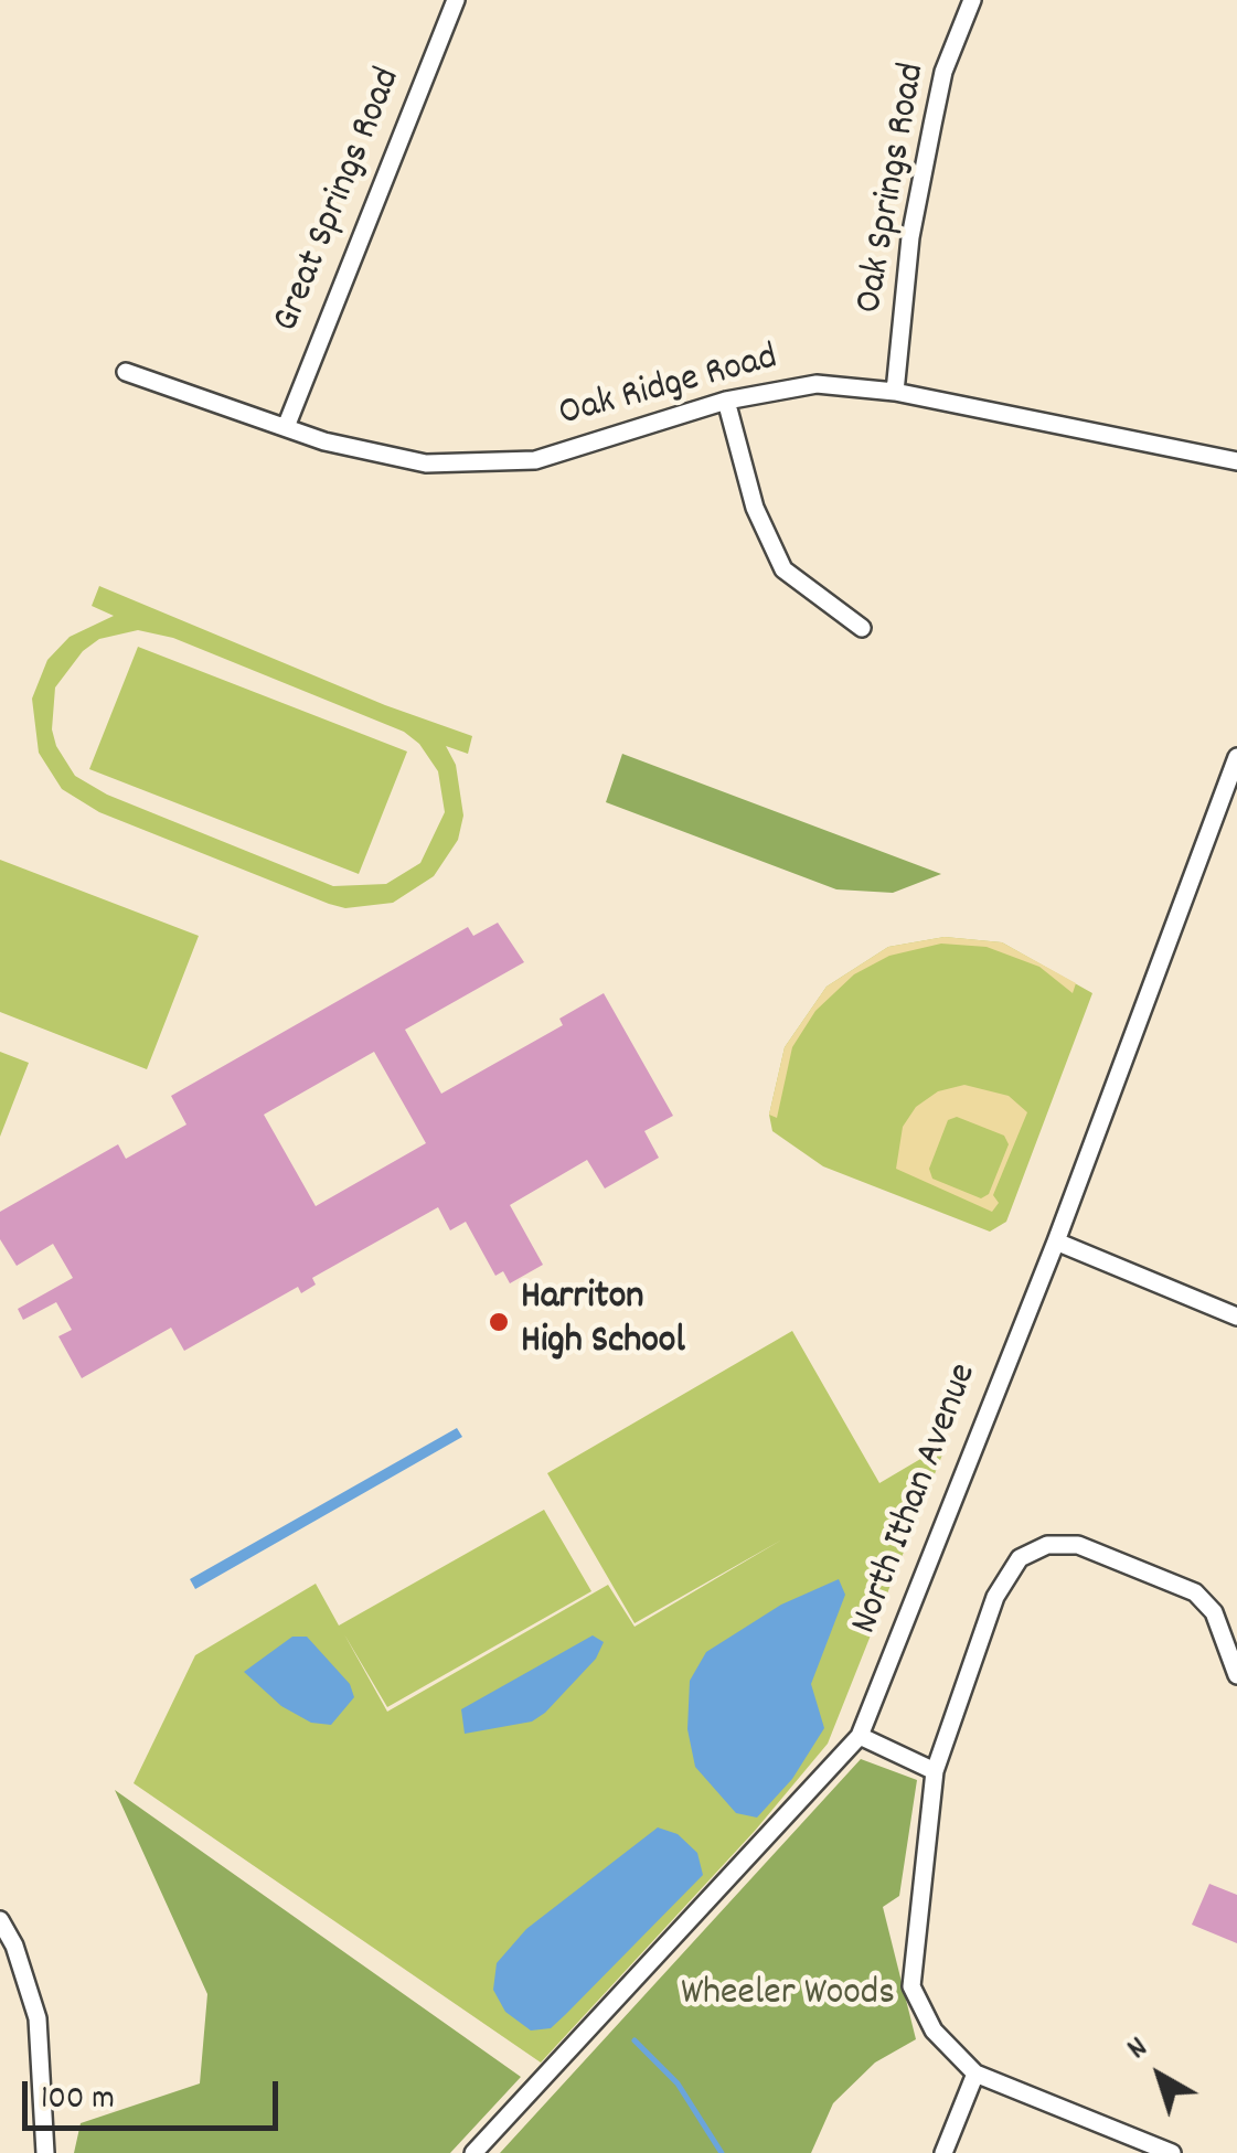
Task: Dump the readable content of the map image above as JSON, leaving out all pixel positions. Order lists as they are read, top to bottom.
{
  "streets": {
    "street": [
      "Oak Springs Road",
      "Great Springs Road",
      "Oak Ridge Road",
      "North Ithan Avenue"
    ]
  },
  "crossings": [
    ["Oak Springs Road", "Oak Ridge Road"],
    ["Great Springs Road", "Oak Ridge Road"]
  ],
  "parks": ["Wheeler Woods"],
  "places": ["Harriton High School"],
  "scale_bar": "100 m",
  "north": "top left"
}
